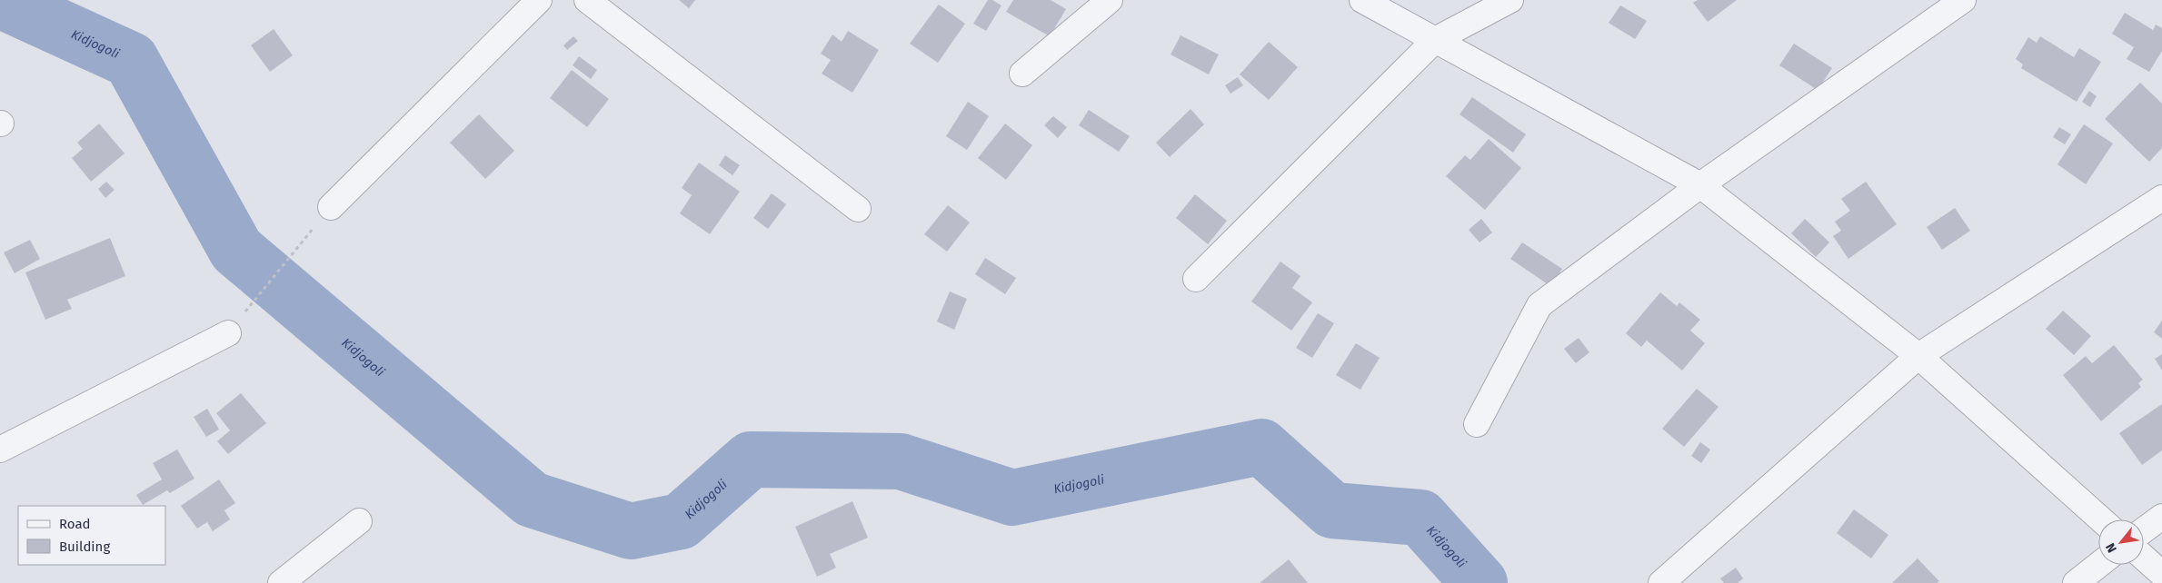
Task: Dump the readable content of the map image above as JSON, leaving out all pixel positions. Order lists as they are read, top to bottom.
{
  "water": ["Kidjogoli"],
  "legend": ["Road", "Building"],
  "north": "bottom left"
}
